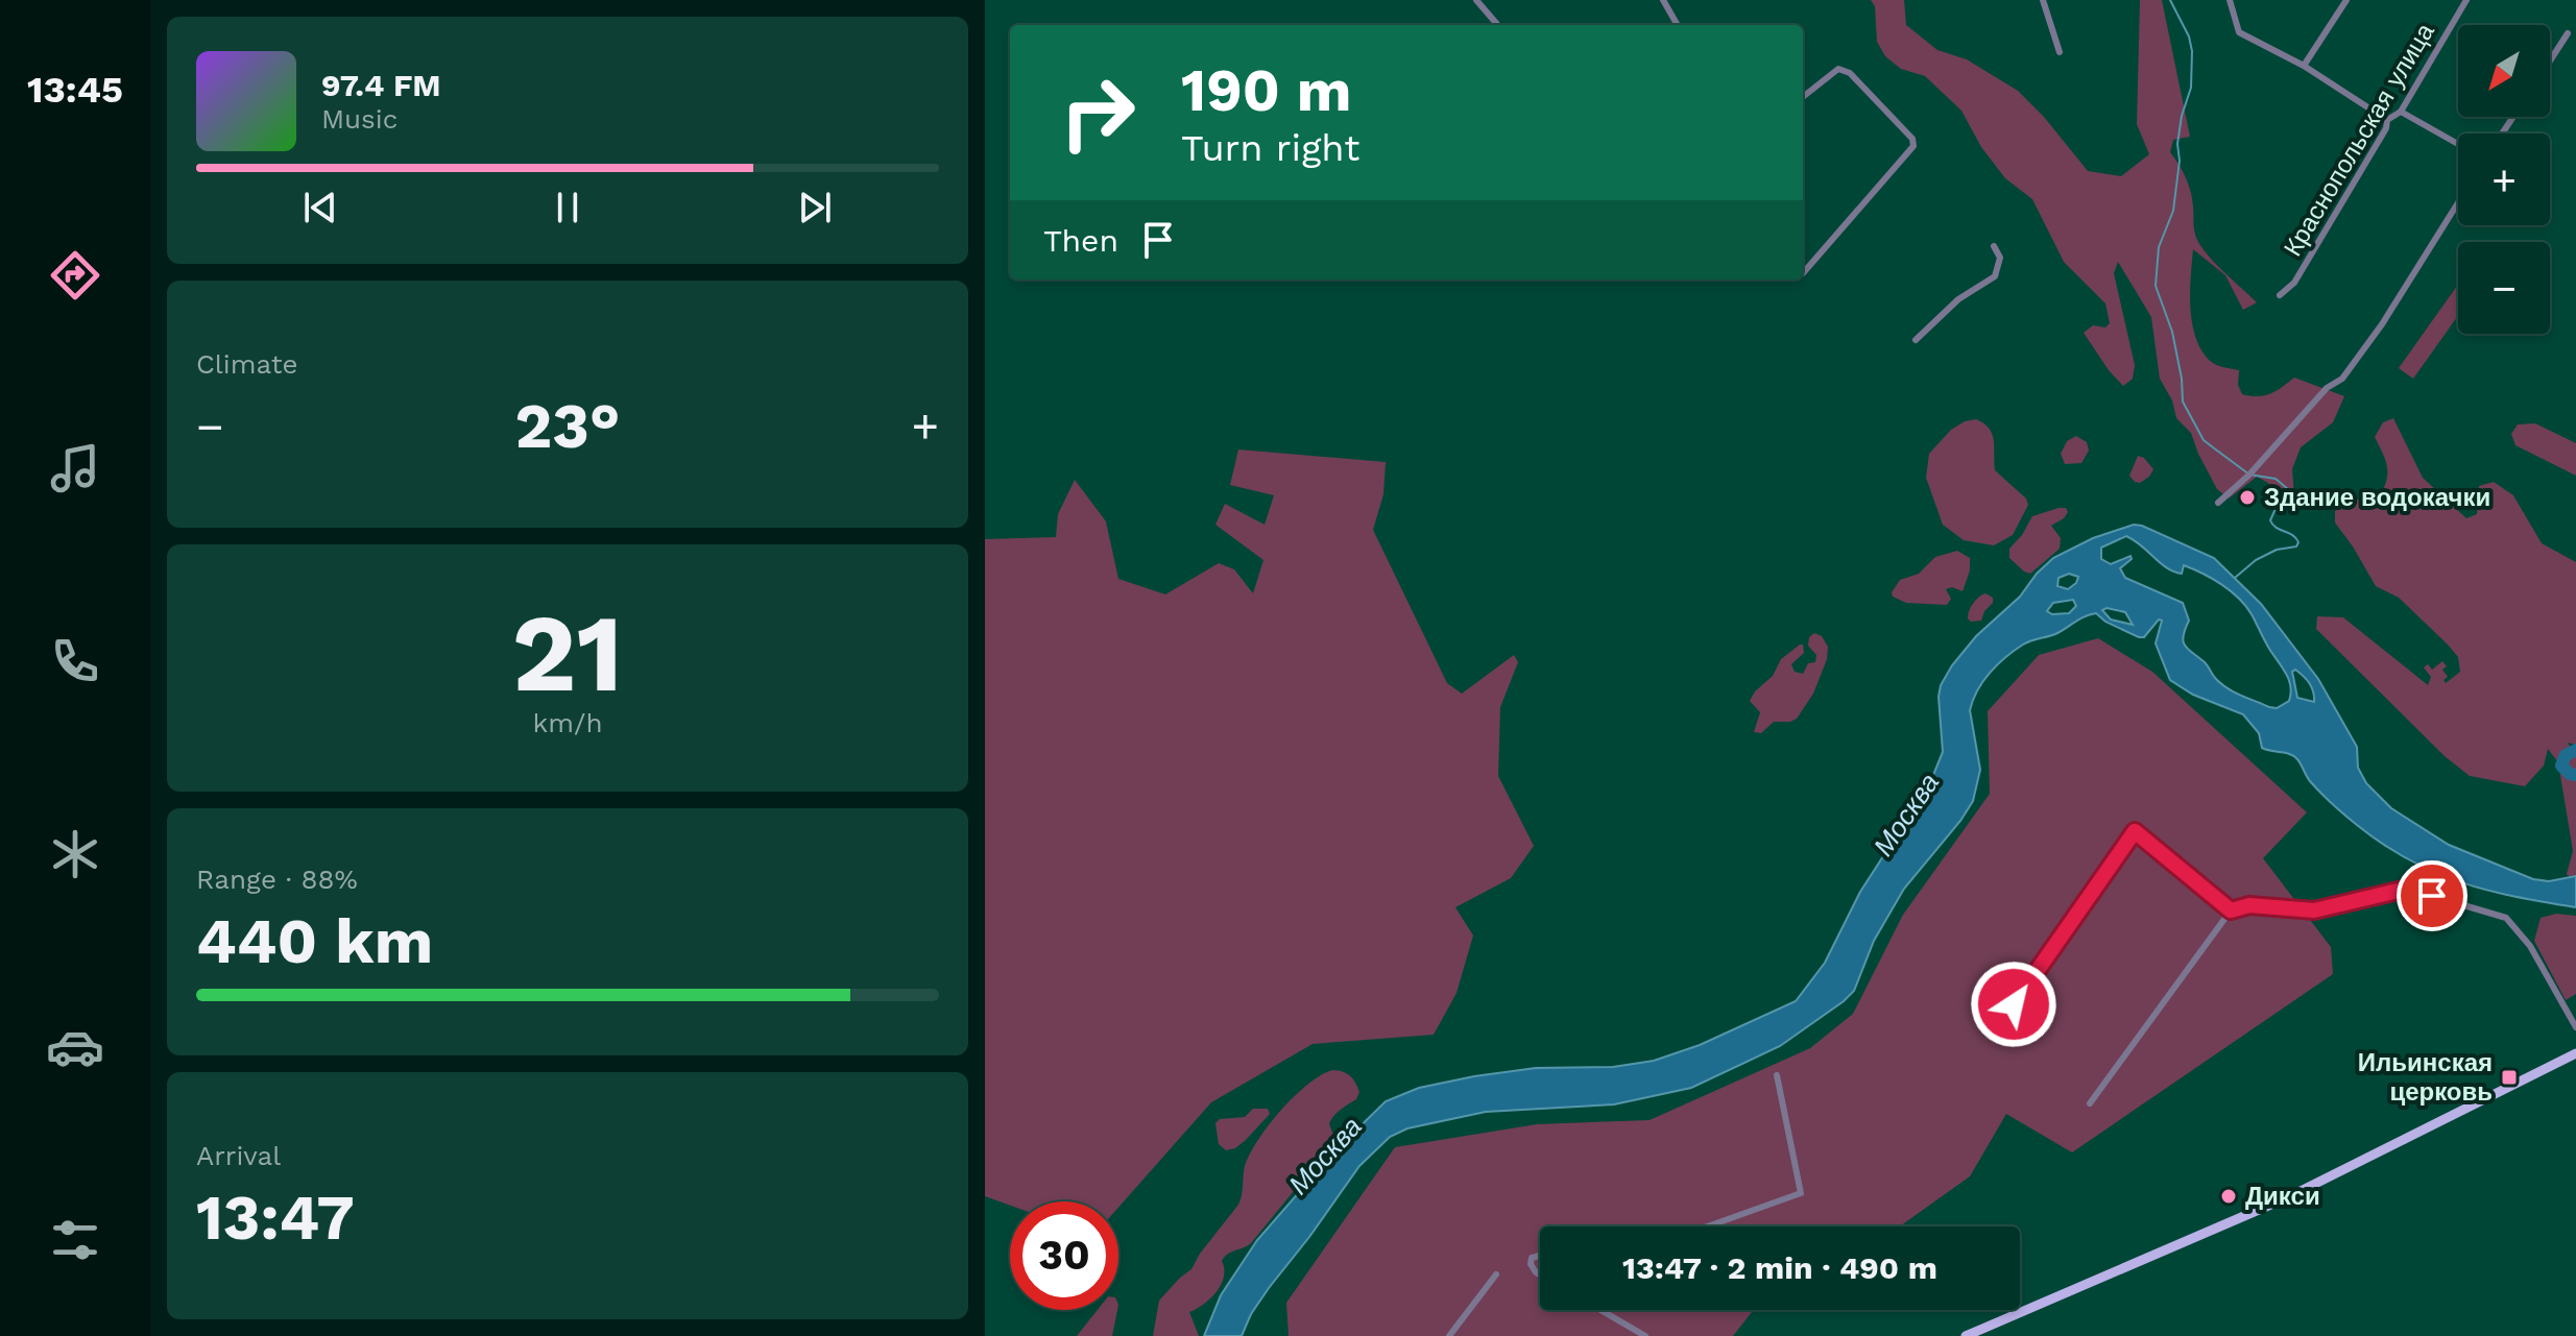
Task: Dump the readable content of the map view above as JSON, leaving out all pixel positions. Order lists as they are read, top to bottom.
{
  "streets": {
    "street": ["Краснопольская улица"]
  },
  "water": ["Москва"],
  "places": {
    "other": ["Здание водокачки", "Дикси"],
    "transit": ["Ильинская церковь"]
  },
  "north": "bottom left",
  "page": {
    "tabs": "13:45",
    "map_buttons": ["+", "−"],
    "turn": ["190 m", "Turn right"],
    "song": ["97.4 FM", "Music"],
    "then": "Then",
    "tile": [
      "Climate",
      ["21", "km/h"],
      ["Range · 88%", "440 km"],
      ["Arrival", "13:47"]
    ],
    "heat": ["−", "23°", "+"],
    "limit": "30",
    "trip": "13:47 · 2 min · 490 m"
  }
}
